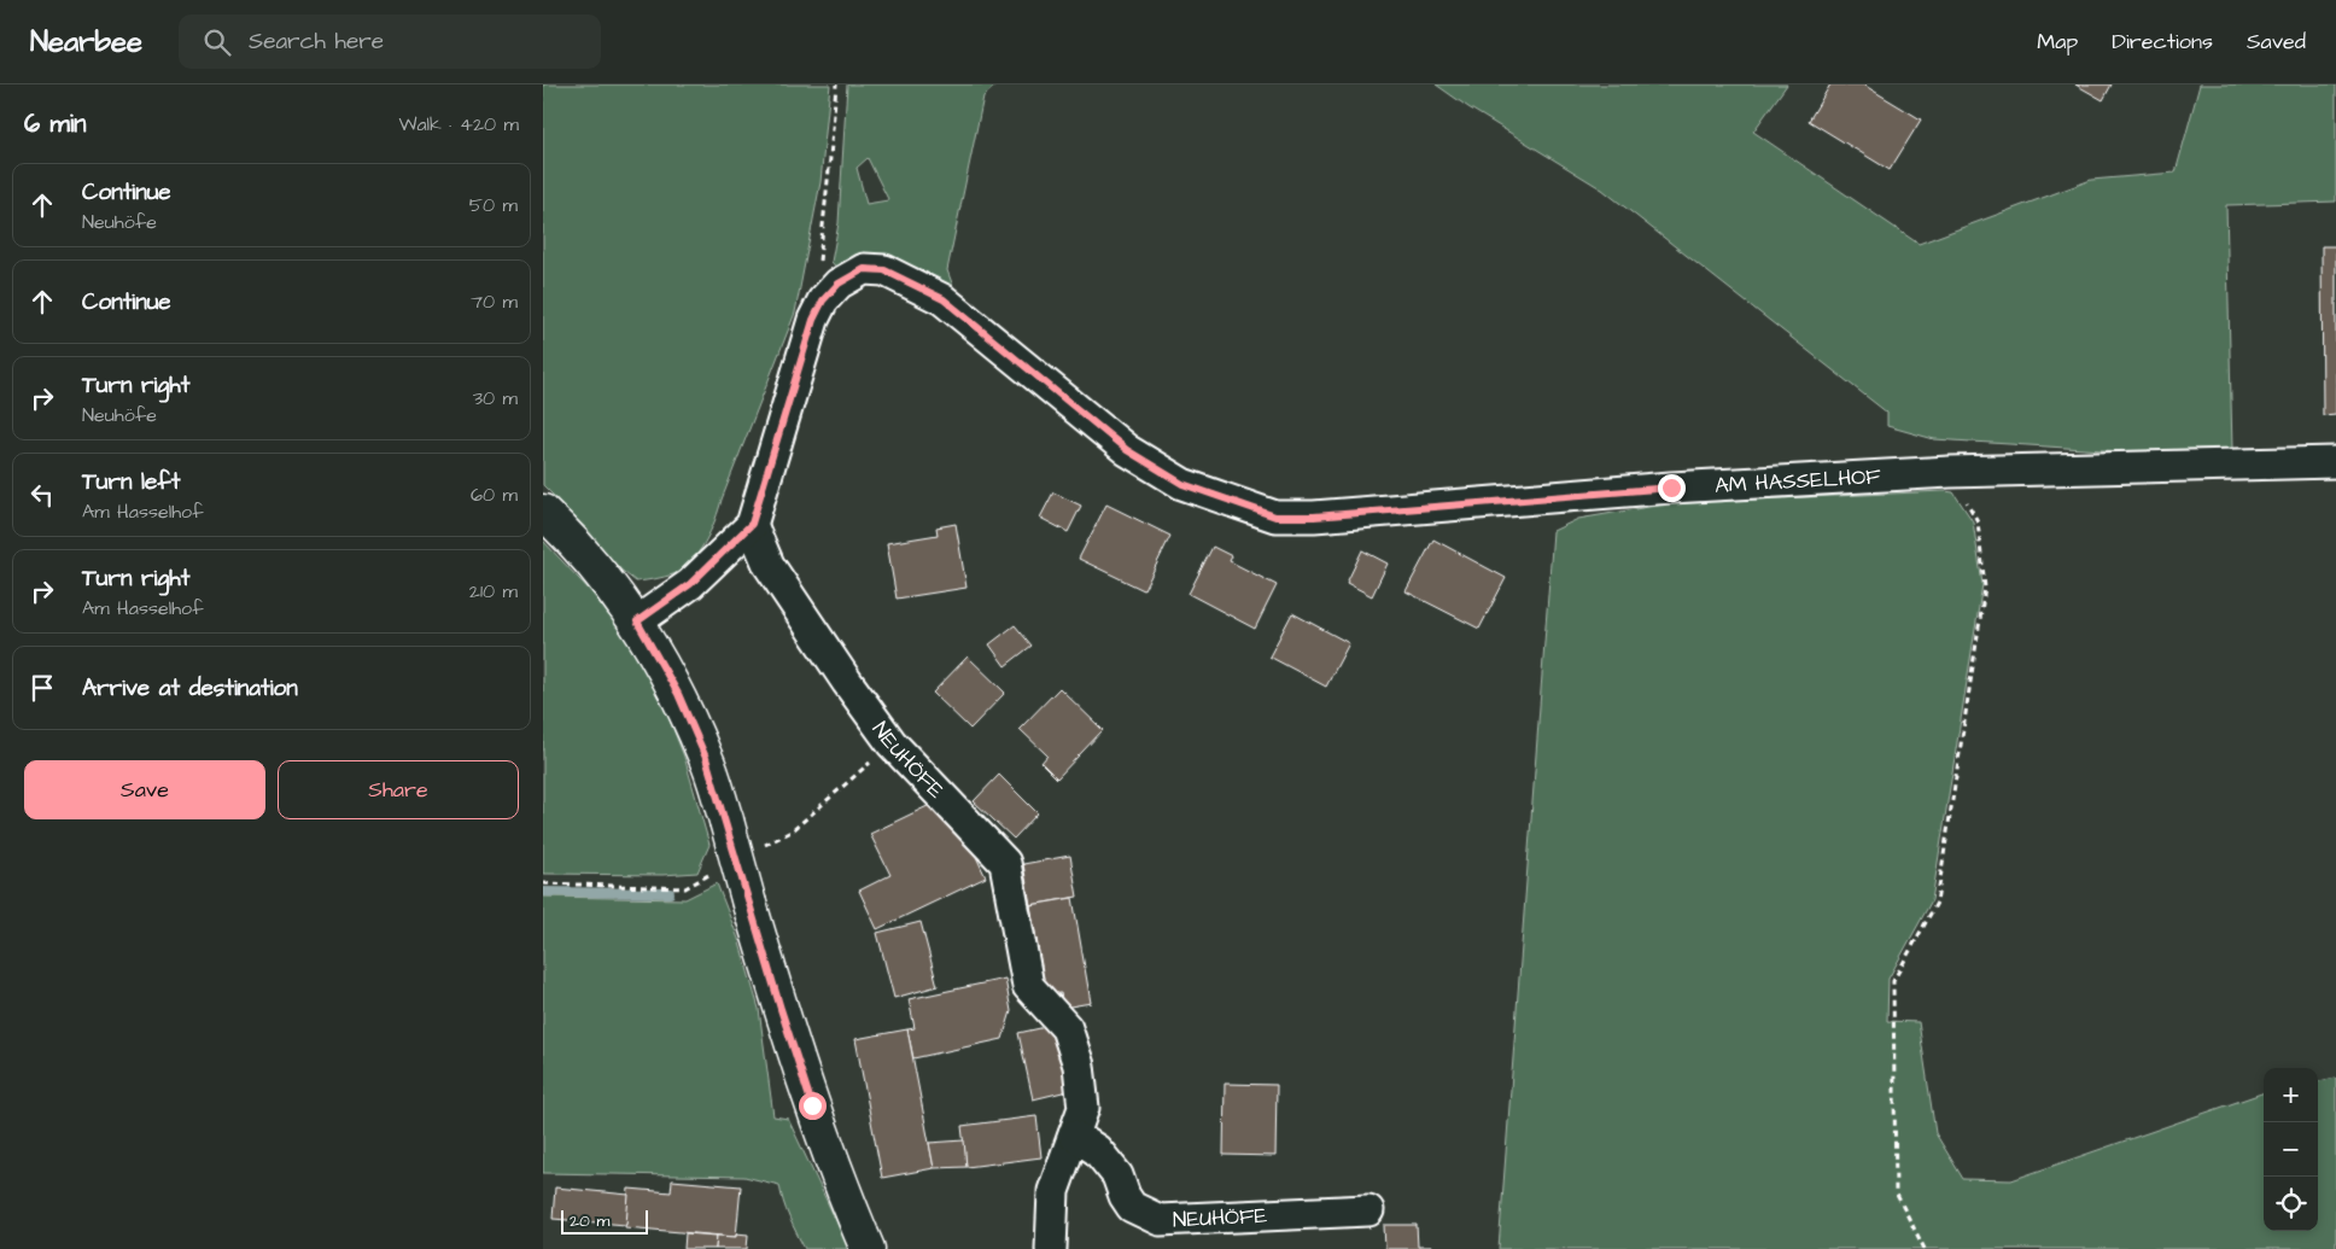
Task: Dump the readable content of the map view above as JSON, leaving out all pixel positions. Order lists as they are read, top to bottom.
{
  "streets": {
    "street": ["AM HASSELHOF", "NEUHÖFE"]
  },
  "crossings": [
    ["AM HASSELHOF", "NEUHÖFE"]
  ],
  "scale_bar": "20 m",
  "page": {
    "header": "Nearbee",
    "search": "Search here",
    "nav": ["Map", "Directions", "Saved"],
    "heading": ["6 min", "Walk · 420 m"],
    "list": [
      ["Continue", "Neuhöfe", "50 m"],
      ["Continue", "70 m"],
      ["Turn right", "Neuhöfe", "30 m"],
      ["Turn left", "Am Hasselhof", "60 m"],
      ["Turn right", "Am Hasselhof", "210 m"],
      "Arrive at destination"
    ],
    "buttons": ["Save", "Share"],
    "map_buttons": ["+", "−"],
    "scale": "20 m"
  }
}
